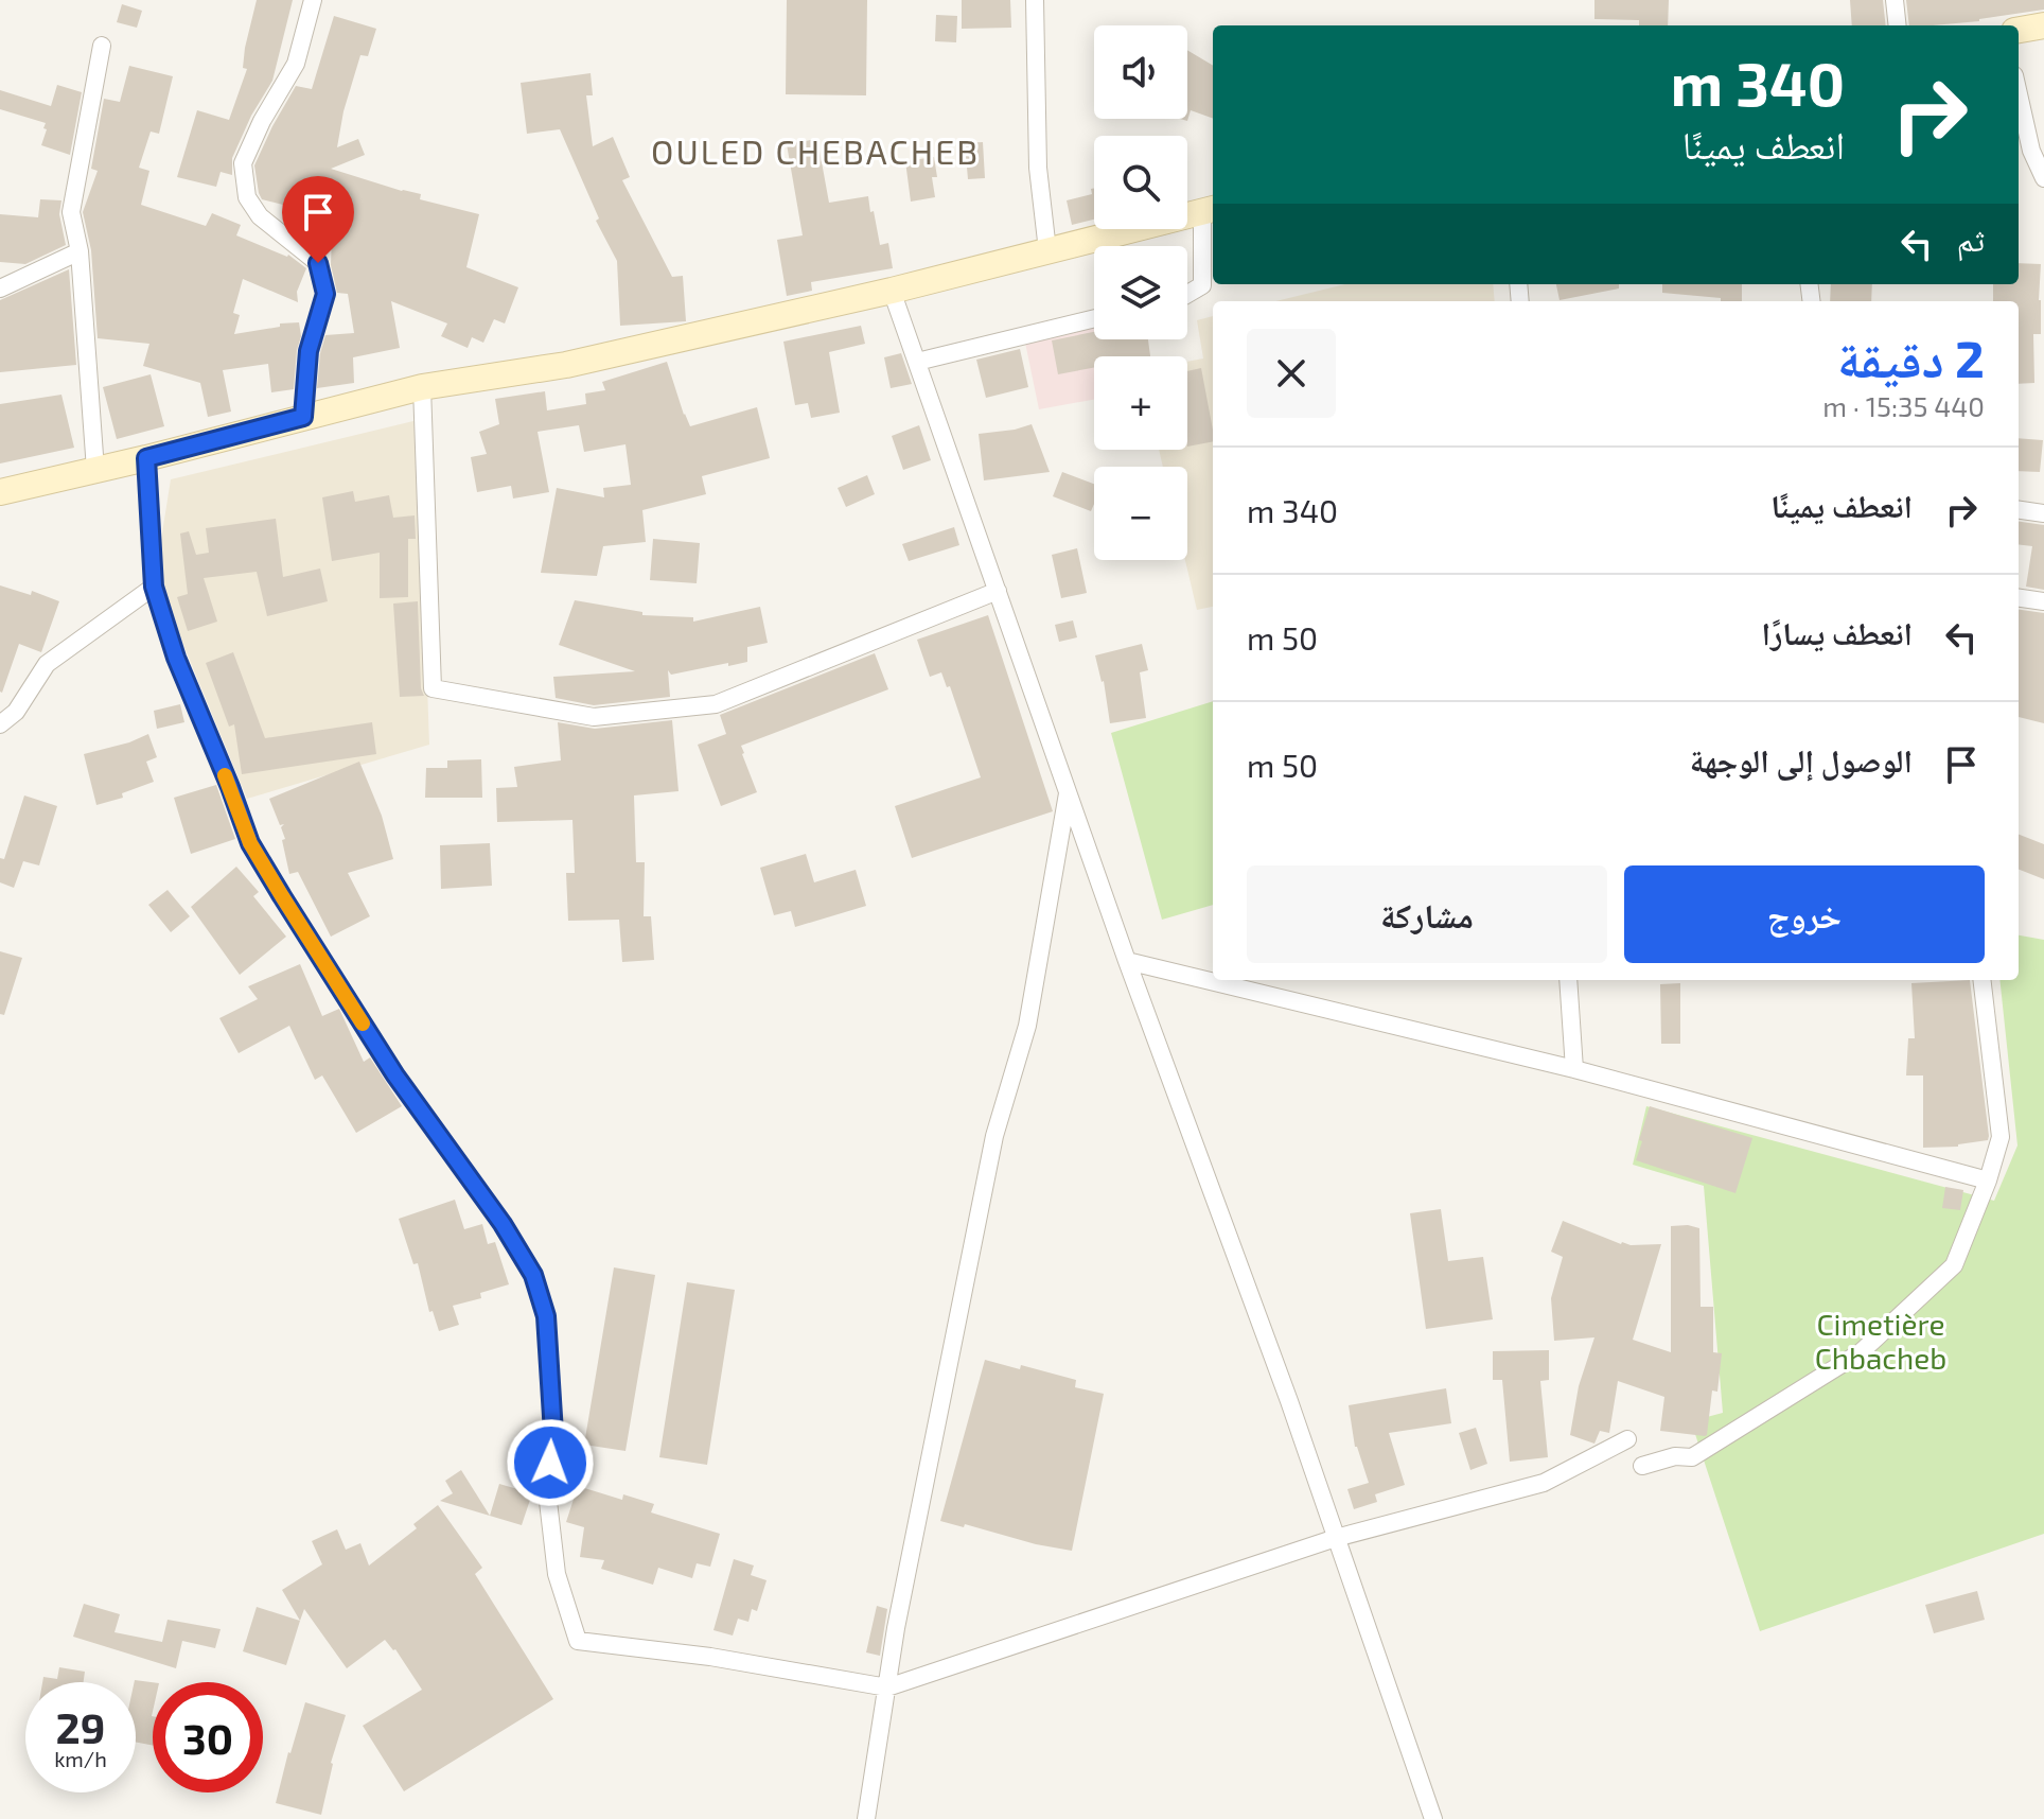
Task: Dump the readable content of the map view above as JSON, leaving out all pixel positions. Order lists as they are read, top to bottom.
{
  "districts": ["OULED CHEBACHEB"],
  "parks": ["Cimetière Chbacheb"],
  "page": {
    "map_buttons": ["+", "−"],
    "turn": ["340 m", "انعطف يمينًا"],
    "then": "ثم",
    "heading": ["2 دقيقة", "440 m · 15:35"],
    "list": [
      {
        "name": "انعطف يمينًا",
        "value": "340 m"
      },
      {
        "name": "انعطف يسارًا",
        "value": "50 m"
      },
      {
        "name": "الوصول إلى الوجهة",
        "value": "50 m"
      }
    ],
    "buttons": ["خروج", "مشاركة"],
    "speed": "29 km/h",
    "limit": "30"
  }
}
